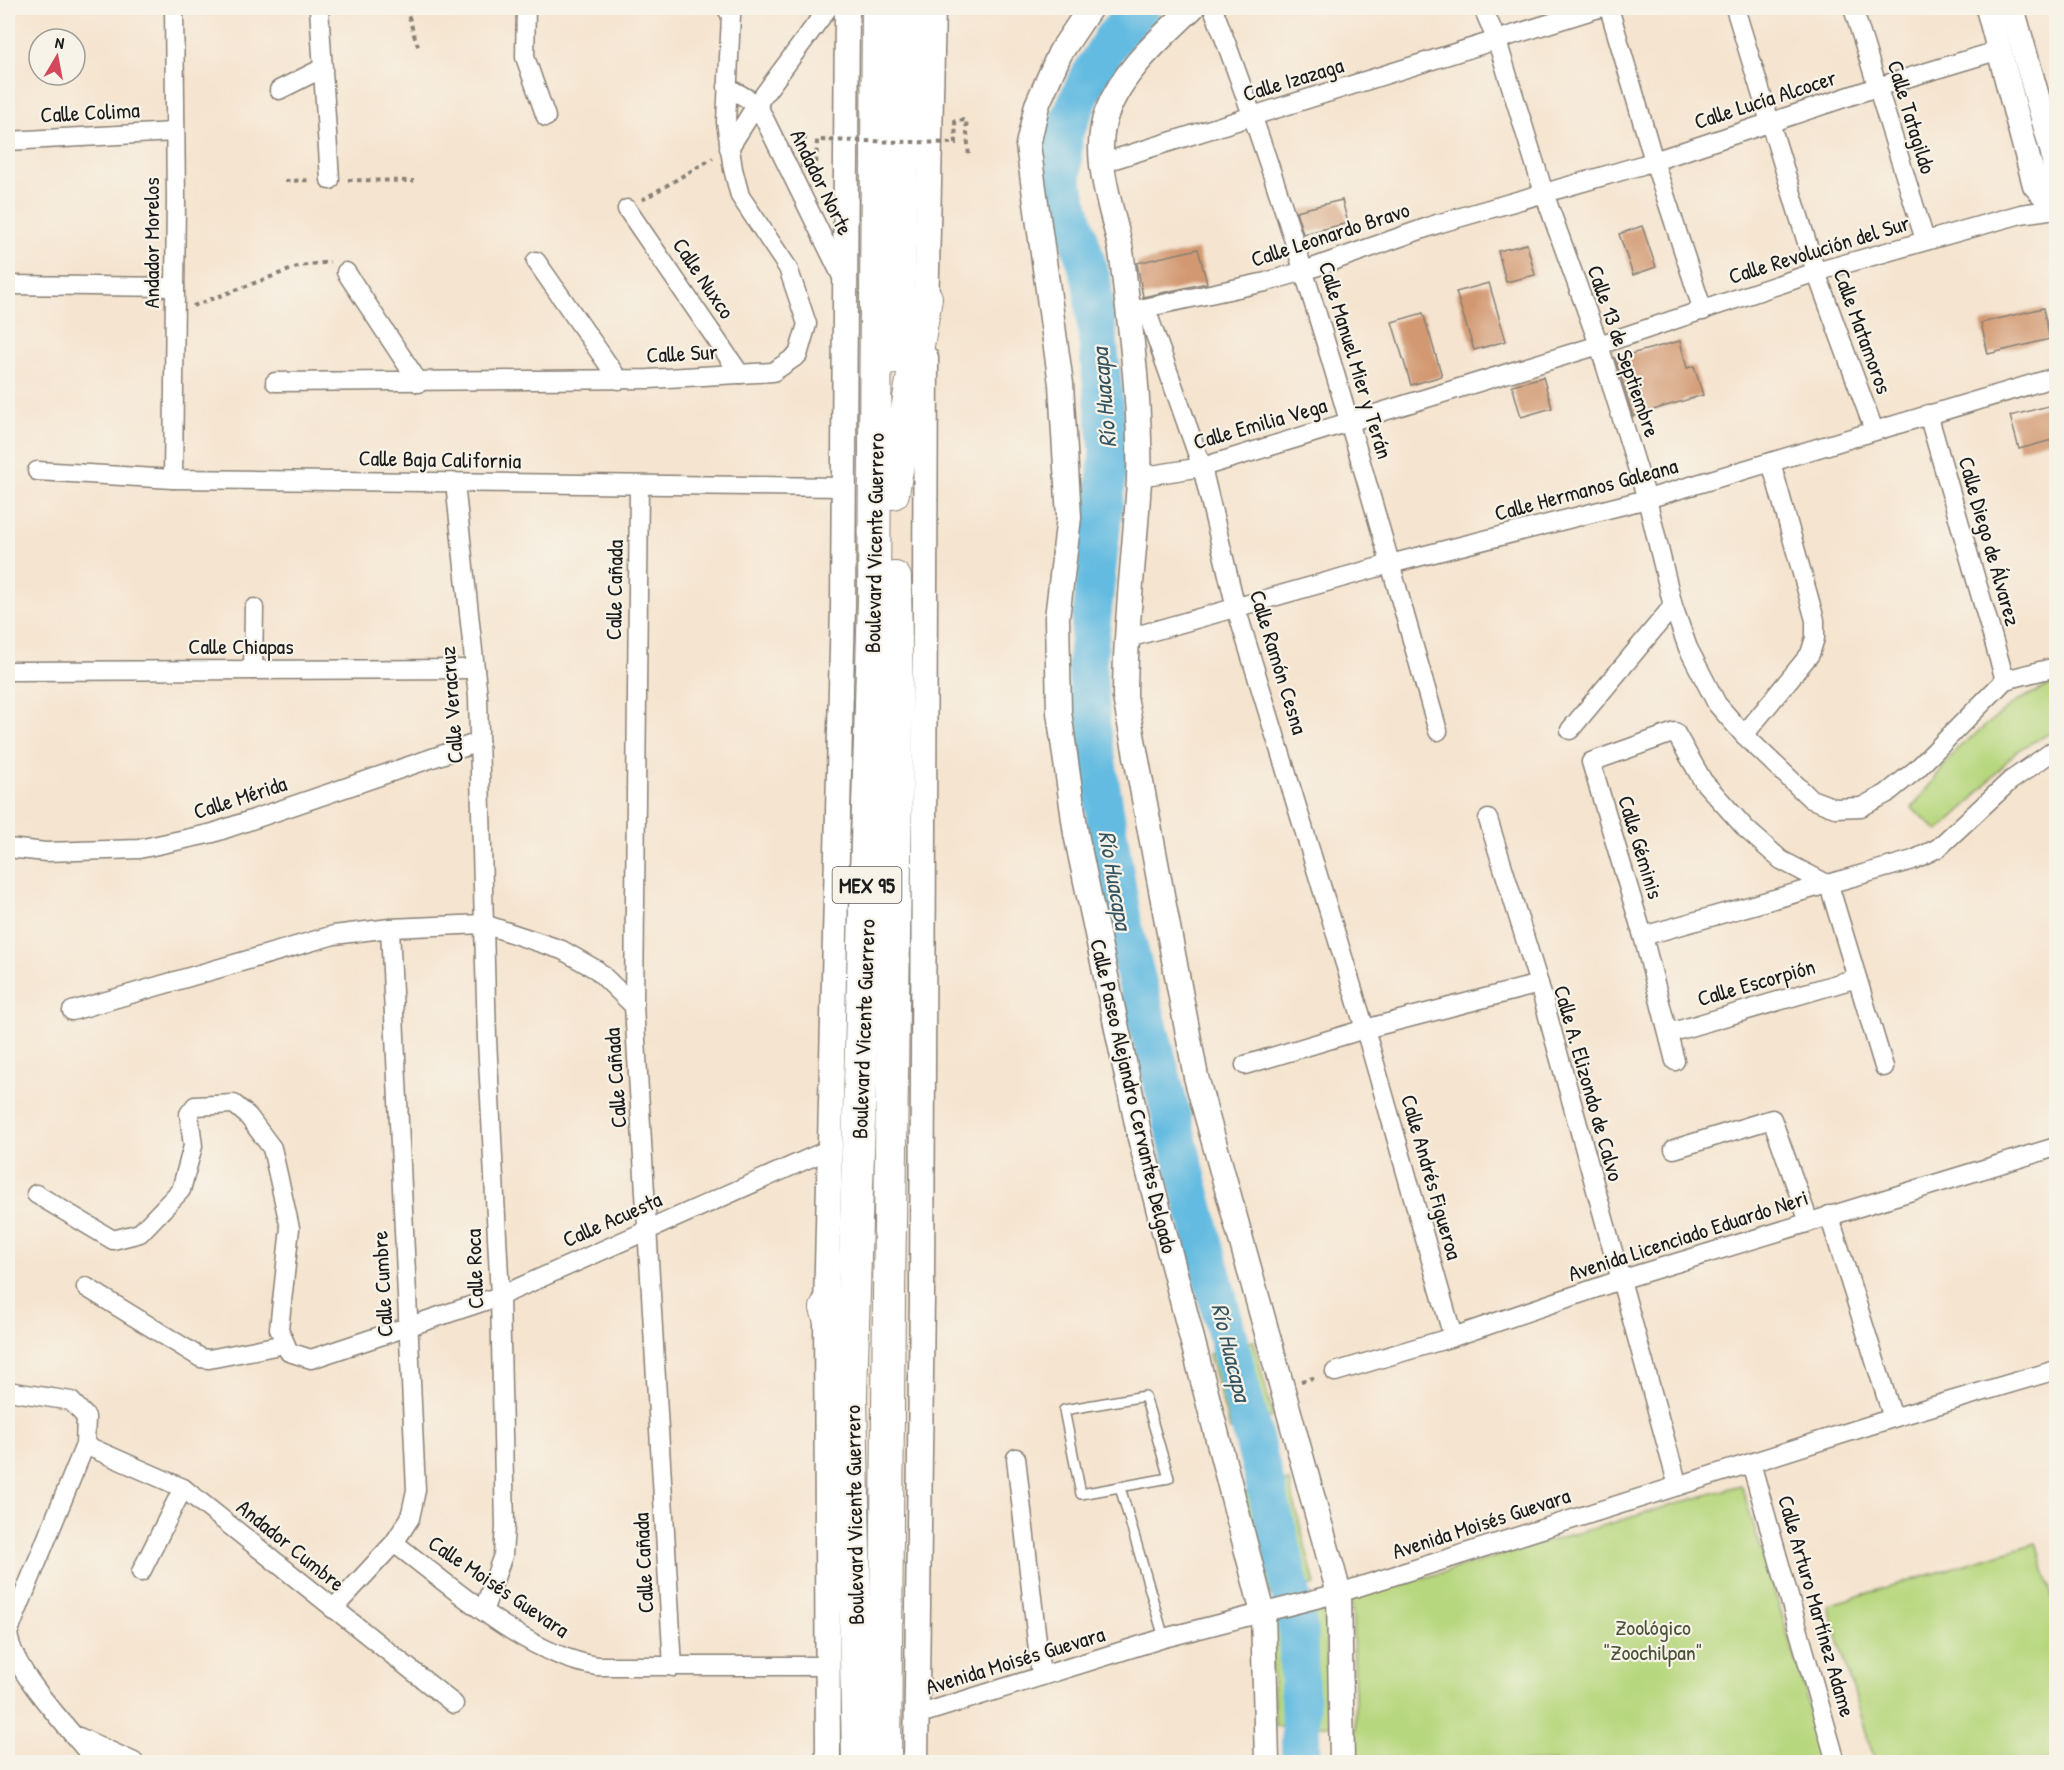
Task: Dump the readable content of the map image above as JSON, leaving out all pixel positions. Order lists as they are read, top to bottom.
{
  "streets": {
    "highway": ["Boulevard Vicente Guerrero", "MEX 95"],
    "main road": ["Calle Paseo Alejandro Cervantes Delgado"],
    "street": [
      "Calle Izazaga",
      "Calle Lucía Alcocer",
      "Calle Colima",
      "Calle Tatagildo",
      "Andador Norte",
      "Calle Leonardo Bravo",
      "Andador Morelos",
      "Calle Revolución del Sur",
      "Calle Nuxco",
      "Calle Matamoros",
      "Calle 13 de Septiembre",
      "Calle Sur",
      "Calle Manuel Mier y Terán",
      "Calle Emilia Vega",
      "Calle Baja California",
      "Calle Hermanos Galeana",
      "Calle Diego de Álvarez",
      "Calle Cañada",
      "Calle Chiapas",
      "Calle Ramón Cesna",
      "Calle Veracruz",
      "Calle Mérida",
      "Calle Géminis",
      "Calle Escorpión",
      "Calle A. Elizondo de Calvo",
      "Calle Andrés Figueroa",
      "Calle Acuesta",
      "Avenida Licenciado Eduardo Neri",
      "Calle Roca",
      "Calle Cumbre",
      "Avenida Moisés Guevara",
      "Andador Cumbre",
      "Calle Moisés Guevara",
      "Calle Arturo Martínez Adame"
    ]
  },
  "crossings": [
    ["Calle Izazaga", "Calle 13 de Septiembre"],
    ["Calle Izazaga", "Calle Manuel Mier y Terán"],
    ["Calle Lucía Alcocer", "Calle Tatagildo"],
    ["Calle Lucía Alcocer", "Calle Leonardo Bravo"],
    ["Calle Lucía Alcocer", "Calle Matamoros"],
    ["Calle Lucía Alcocer", "Calle 13 de Septiembre"],
    ["Calle Colima", "Andador Morelos"],
    ["Calle Tatagildo", "Calle Revolución del Sur"],
    ["Andador Norte", "Boulevard Vicente Guerrero"],
    ["Calle Leonardo Bravo", "Calle 13 de Septiembre"],
    ["Calle Leonardo Bravo", "Calle Manuel Mier y Terán"],
    ["Calle Leonardo Bravo", "Calle Ramón Cesna"],
    ["Andador Morelos", "Calle Baja California"],
    ["Calle Revolución del Sur", "Calle Matamoros"],
    ["Calle Revolución del Sur", "Calle 13 de Septiembre"],
    ["Calle Revolución del Sur", "Calle Emilia Vega"],
    ["Calle Nuxco", "Calle Sur"],
    ["Calle Matamoros", "Calle Hermanos Galeana"],
    ["Calle 13 de Septiembre", "Calle Emilia Vega"],
    ["Calle 13 de Septiembre", "Calle Hermanos Galeana"],
    ["Calle 13 de Septiembre", "Calle Diego de Álvarez"],
    ["Calle Manuel Mier y Terán", "Calle Emilia Vega"],
    ["Calle Manuel Mier y Terán", "Calle Hermanos Galeana"],
    ["Calle Emilia Vega", "Calle Ramón Cesna"],
    ["Calle Baja California", "Boulevard Vicente Guerrero"],
    ["Calle Baja California", "Calle Cañada"],
    ["Calle Baja California", "Calle Veracruz"],
    ["Calle Hermanos Galeana", "Calle Diego de Álvarez"],
    ["Calle Hermanos Galeana", "Calle Ramón Cesna"],
    ["Boulevard Vicente Guerrero", "Calle Acuesta"],
    ["Boulevard Vicente Guerrero", "Calle Moisés Guevara"],
    ["Calle Cañada", "Calle Acuesta"],
    ["Calle Cañada", "Calle Moisés Guevara"],
    ["Calle Chiapas", "Calle Veracruz"],
    ["Calle Ramón Cesna", "Calle A. Elizondo de Calvo"],
    ["Calle Ramón Cesna", "Calle Andrés Figueroa"],
    ["Calle Veracruz", "Calle Mérida"],
    ["Calle Veracruz", "Calle Roca"],
    ["Calle Géminis", "Calle Escorpión"],
    ["Calle A. Elizondo de Calvo", "Calle Andrés Figueroa"],
    ["Calle A. Elizondo de Calvo", "Avenida Licenciado Eduardo Neri"],
    ["Calle A. Elizondo de Calvo", "Avenida Moisés Guevara"],
    ["Calle Paseo Alejandro Cervantes Delgado", "Avenida Moisés Guevara"],
    ["Calle Andrés Figueroa", "Avenida Licenciado Eduardo Neri"],
    ["Calle Acuesta", "Calle Roca"],
    ["Calle Acuesta", "Calle Cumbre"],
    ["Calle Roca", "Calle Moisés Guevara"],
    ["Calle Cumbre", "Andador Cumbre"],
    ["Calle Cumbre", "Calle Moisés Guevara"],
    ["Avenida Moisés Guevara", "Calle Arturo Martínez Adame"]
  ],
  "water": ["Río Huacapa"],
  "parks": ["Zoológico \"Zoochilpan\""],
  "north": "top"
}
